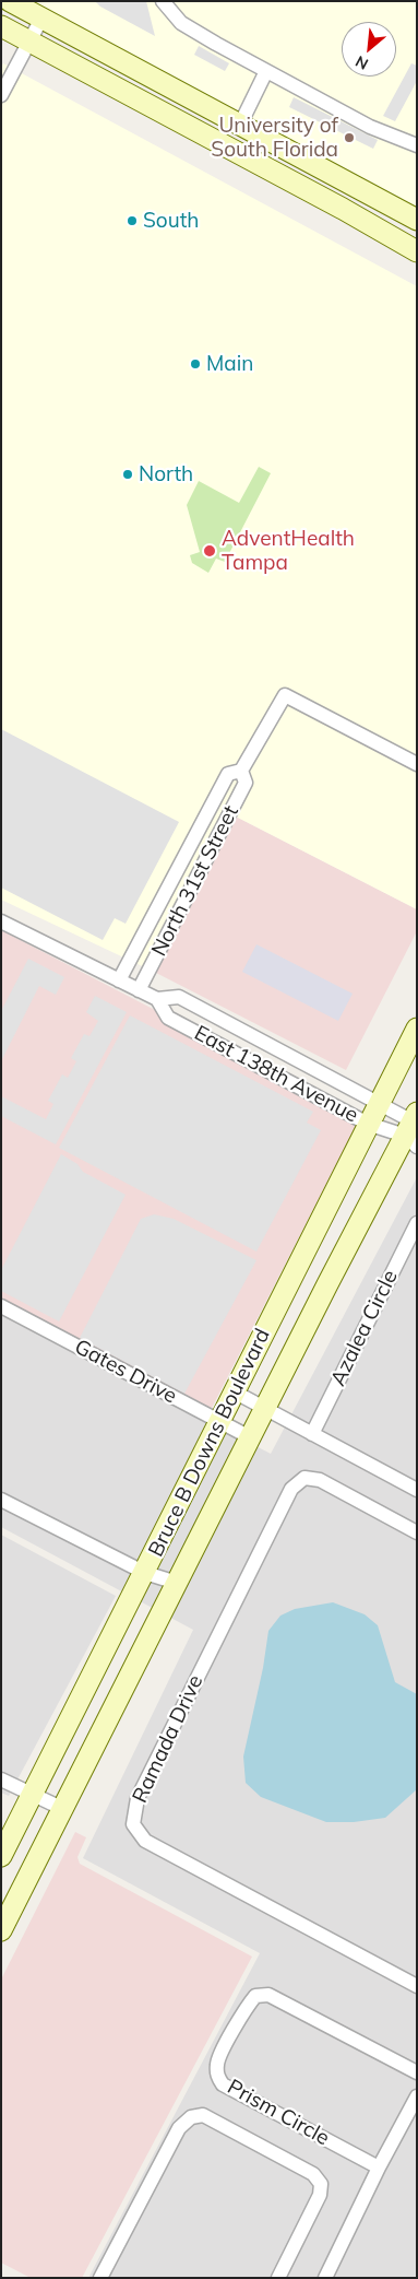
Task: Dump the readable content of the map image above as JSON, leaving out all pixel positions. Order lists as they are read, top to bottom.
{
  "streets": {
    "main road": ["Bruce B Downs Boulevard"],
    "street": [
      "North 31st Street",
      "East 138th Avenue",
      "Azalea Circle",
      "Gates Drive",
      "Ramada Drive",
      "Prism Circle"
    ]
  },
  "crossings": [
    ["North 31st Street", "East 138th Avenue"],
    ["East 138th Avenue", "Bruce B Downs Boulevard"],
    ["Gates Drive", "Bruce B Downs Boulevard"]
  ],
  "places": [
    "University of South Florida",
    "South",
    "Main",
    "North",
    "AdventHealth Tampa"
  ],
  "north": "bottom left"
}
